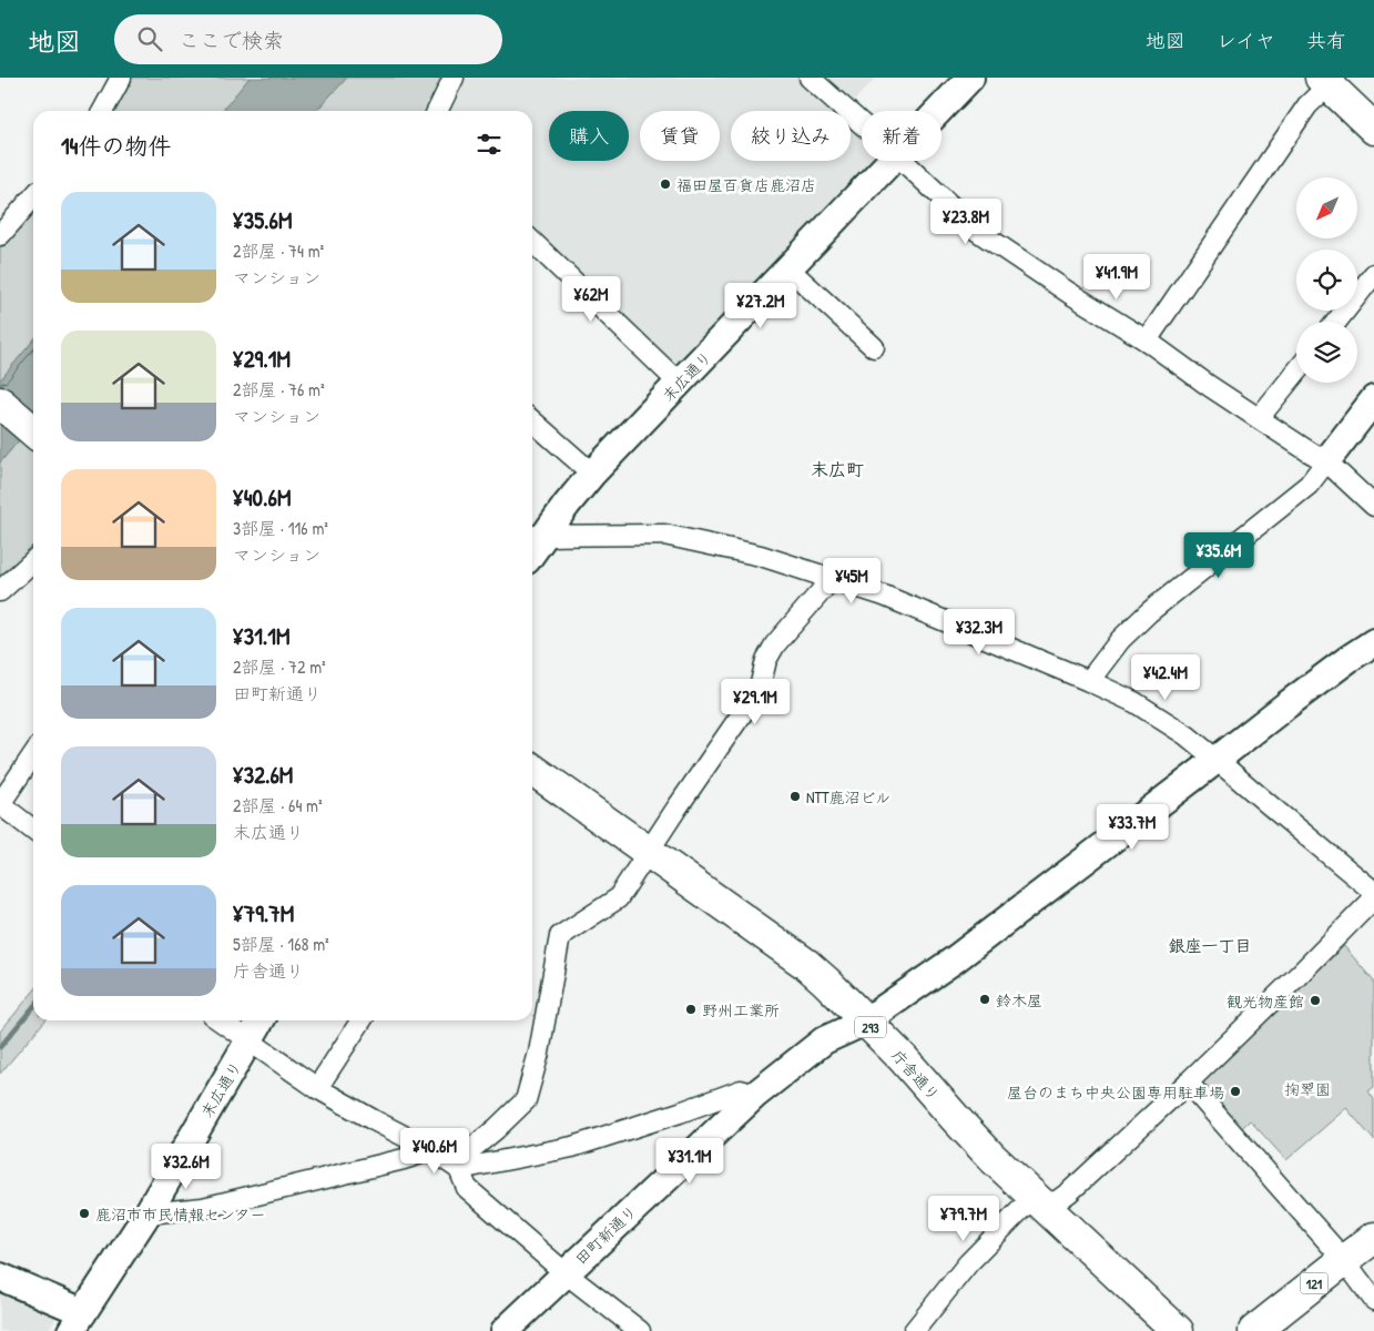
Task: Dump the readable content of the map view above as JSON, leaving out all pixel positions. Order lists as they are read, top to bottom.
{
  "streets": {
    "main road": ["293", "庁舎通り", "121"],
    "street": ["末広通り", "田町新通り"]
  },
  "crossings": [
    ["庁舎通り", "田町新通り"]
  ],
  "districts": ["末広町", "銀座一丁目"],
  "parks": ["掬翠園"],
  "places": [
    "福田屋百貨店鹿沼店",
    "NTT鹿沼ビル",
    "鈴木屋",
    "観光物産館",
    "野州工業所",
    "屋台のまち中央公園専用駐車場",
    "鹿沼市市民情報センター"
  ],
  "north": "bottom left",
  "page": {
    "header": "地図",
    "search": "ここで検索",
    "nav": ["地図", "レイヤ", "共有"],
    "chip": [
      "購入",
      "賃貸",
      "絞り込み",
      "新着"
    ],
    "heading": "14件の物件",
    "list": [
      {
        "name": "¥35.6M",
        "note": "2部屋 · 74 m² · マンション"
      },
      {
        "name": "¥29.1M",
        "note": "2部屋 · 76 m² · マンション"
      },
      {
        "name": "¥40.6M",
        "note": "3部屋 · 116 m² · マンション"
      },
      {
        "name": "¥31.1M",
        "note": "2部屋 · 72 m² · 田町新通り"
      },
      {
        "name": "¥32.6M",
        "note": "2部屋 · 64 m² · 末広通り"
      },
      {
        "name": "¥79.7M",
        "note": "5部屋 · 168 m² · 庁舎通り"
      }
    ],
    "price": [
      "¥23.8M",
      "¥41.9M",
      "¥62M",
      "¥27.2M",
      "¥35.6M",
      "¥45M",
      "¥32.3M",
      "¥42.4M",
      "¥29.1M",
      "¥33.7M",
      "¥40.6M",
      "¥31.1M",
      "¥32.6M",
      "¥79.7M"
    ]
  }
}
